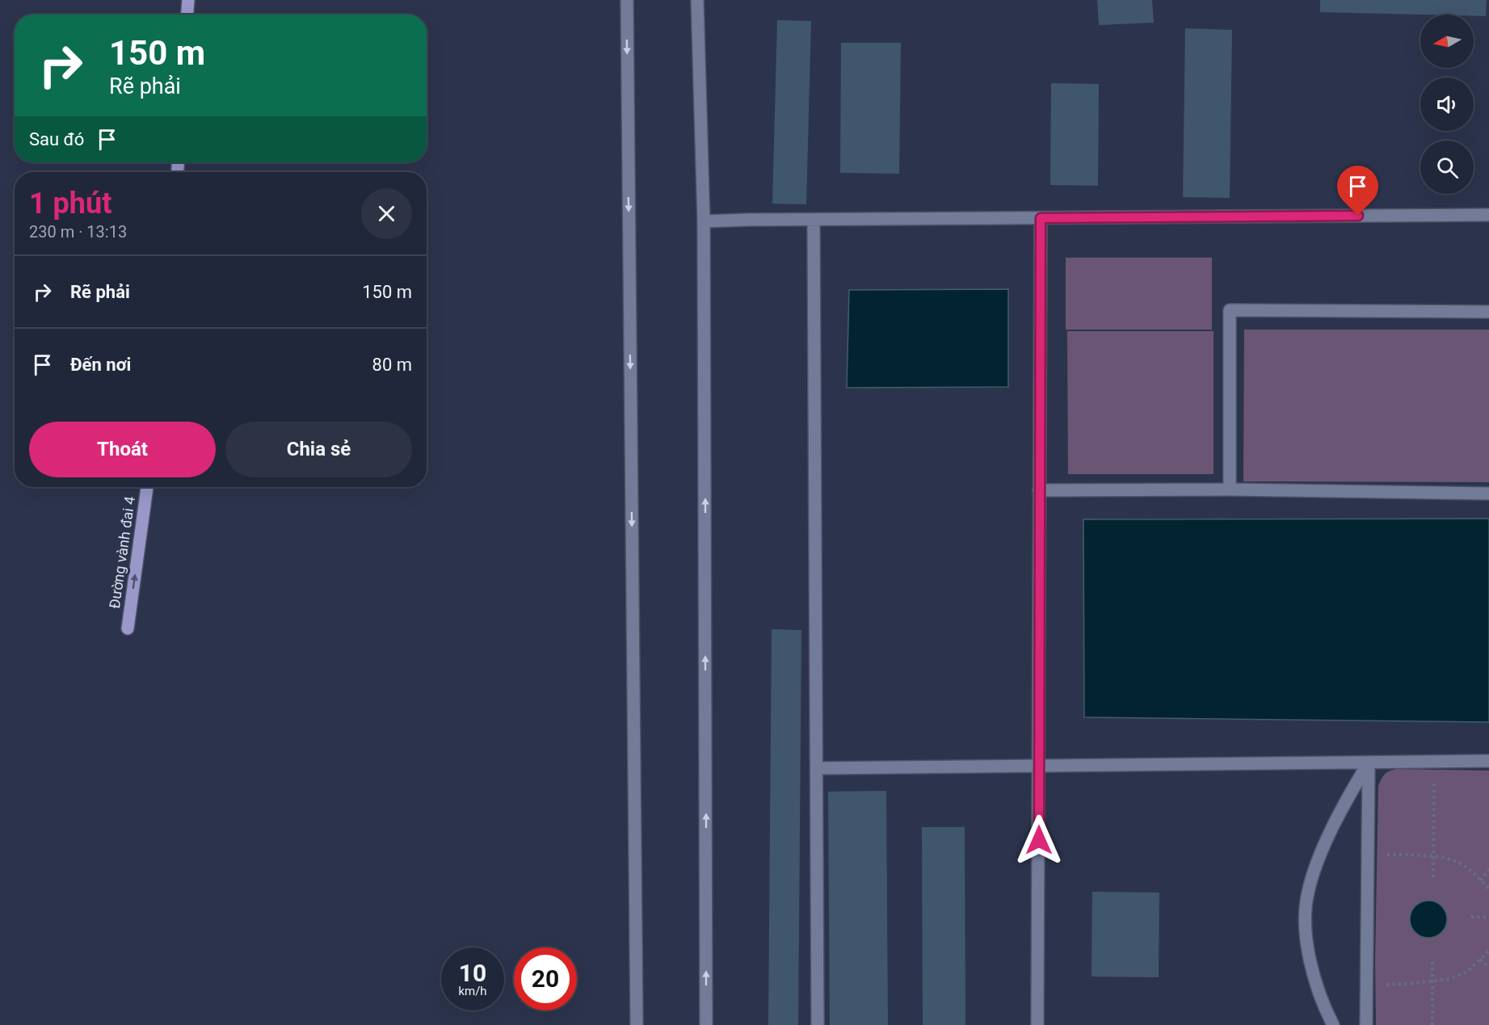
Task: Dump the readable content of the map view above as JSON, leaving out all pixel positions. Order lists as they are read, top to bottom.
{
  "streets": {
    "main road": ["Đường vành đai 4"]
  },
  "one_way": ["Đường vành đai 4"],
  "north": "left",
  "page": {
    "turn": ["150 m", "Rẽ phải"],
    "then": "Sau đó",
    "heading": ["1 phút", "230 m · 13:13"],
    "list": [
      {
        "name": "Rẽ phải",
        "value": "150 m"
      },
      {
        "name": "Đến nơi",
        "value": "80 m"
      }
    ],
    "buttons": ["Thoát", "Chia sẻ"],
    "speed": "10 km/h",
    "limit": "20"
  }
}
